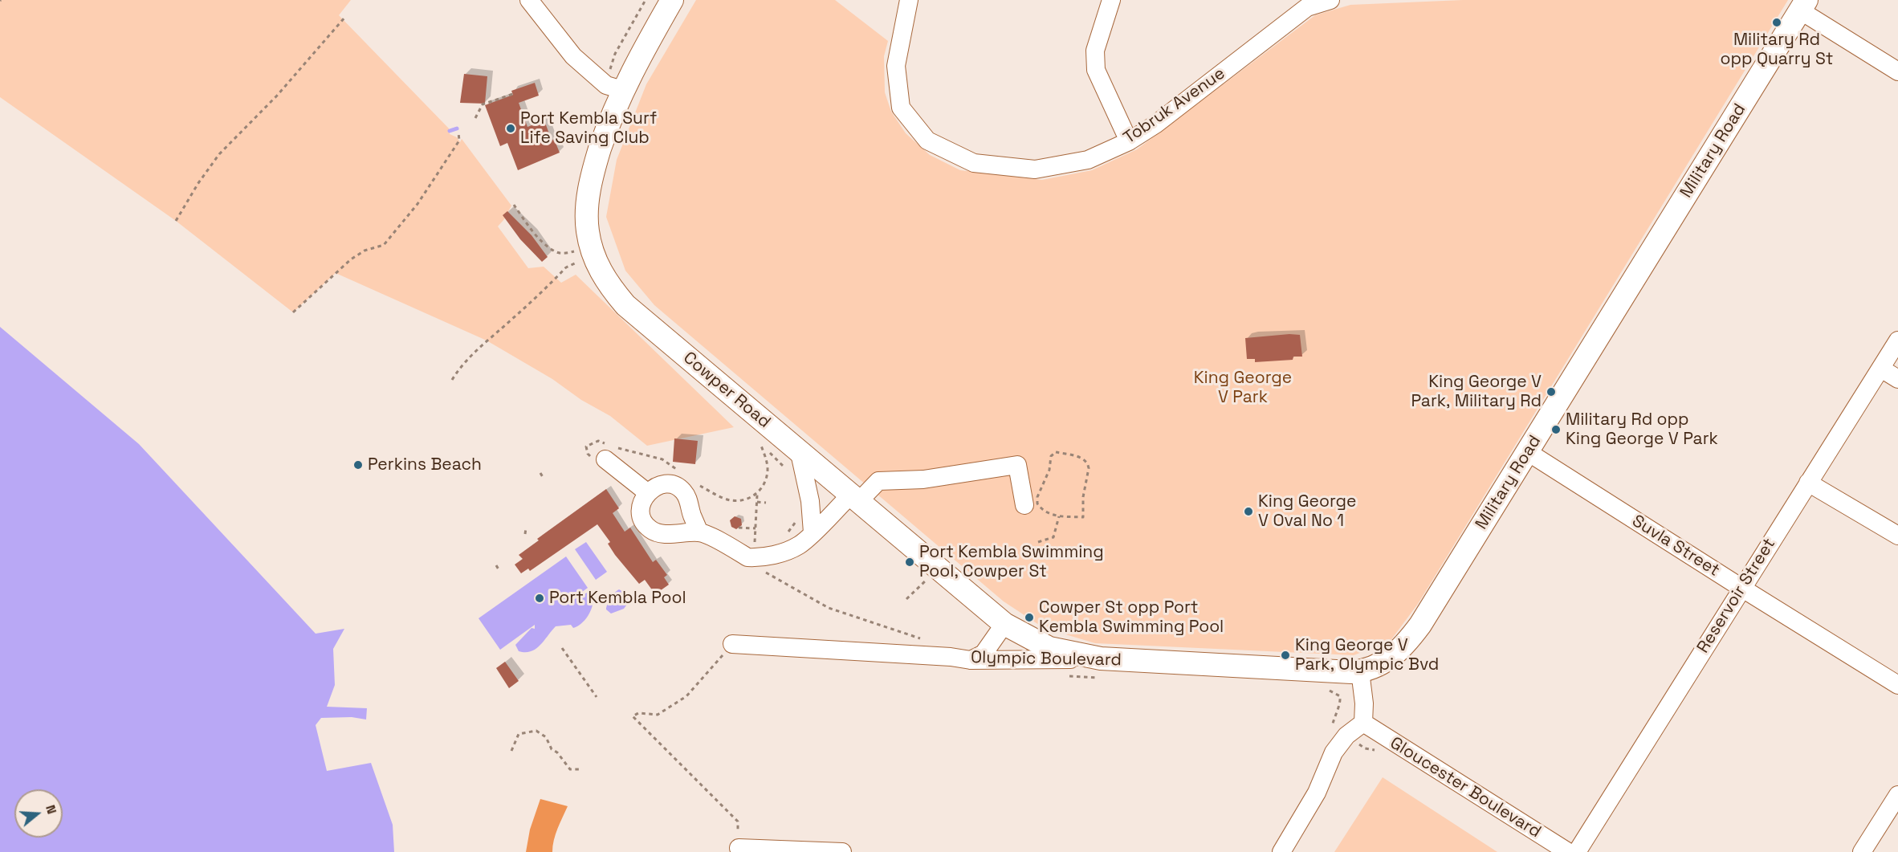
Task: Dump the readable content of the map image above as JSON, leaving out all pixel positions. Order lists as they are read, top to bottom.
{
  "streets": {
    "main road": ["Military Road", "Cowper Road", "Olympic Boulevard"],
    "street": [
      "Tobruk Avenue",
      "Suvla Street",
      "Reservoir Street",
      "Gloucester Boulevard"
    ]
  },
  "crossings": [
    ["Military Road", "Suvla Street"],
    ["Military Road", "Olympic Boulevard"],
    ["Cowper Road", "Olympic Boulevard"],
    ["Suvla Street", "Reservoir Street"]
  ],
  "parks": ["King George V Park"],
  "places": [
    "Military Rd opp Quarry St",
    "Port Kembla Surf Life Saving Club",
    "King George V Park, Military Rd",
    "Military Rd opp King George V Park",
    "Perkins Beach",
    "King George V Oval No 1",
    "Port Kembla Swimming Pool, Cowper St",
    "Port Kembla Pool",
    "Cowper St opp Port Kembla Swimming Pool",
    "King George V Park, Olympic Bvd"
  ],
  "north": "right"
}
